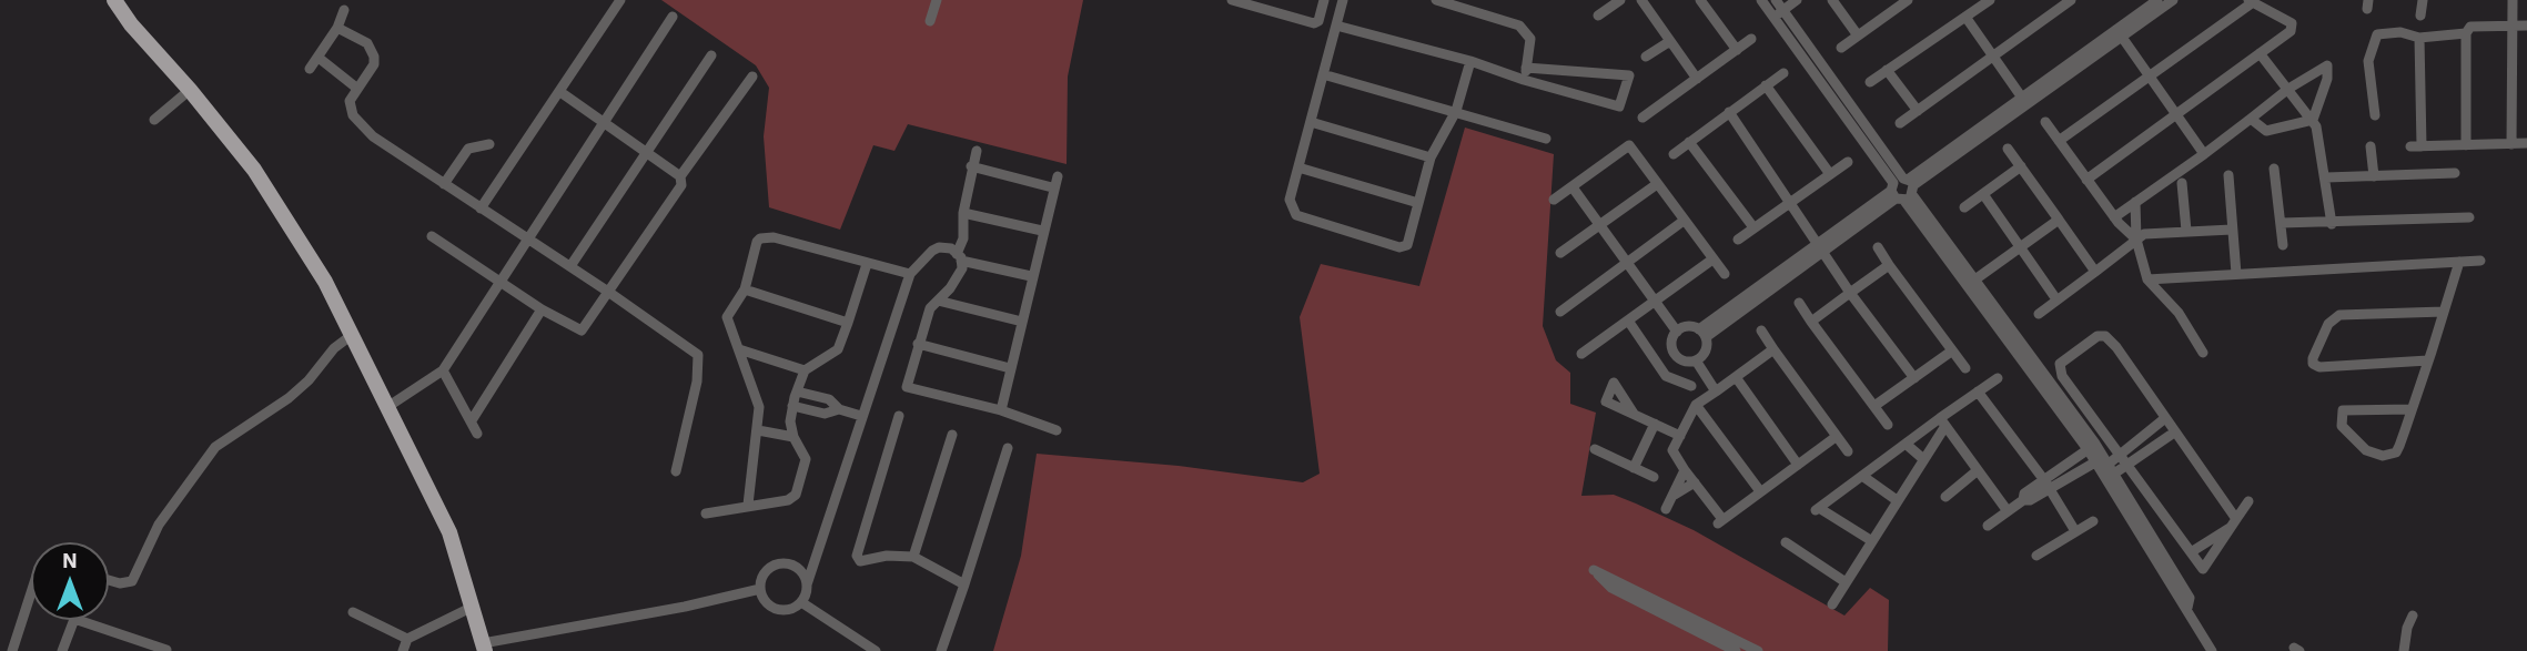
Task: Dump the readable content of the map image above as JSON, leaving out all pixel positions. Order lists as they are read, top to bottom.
{
  "north": "top"
}
